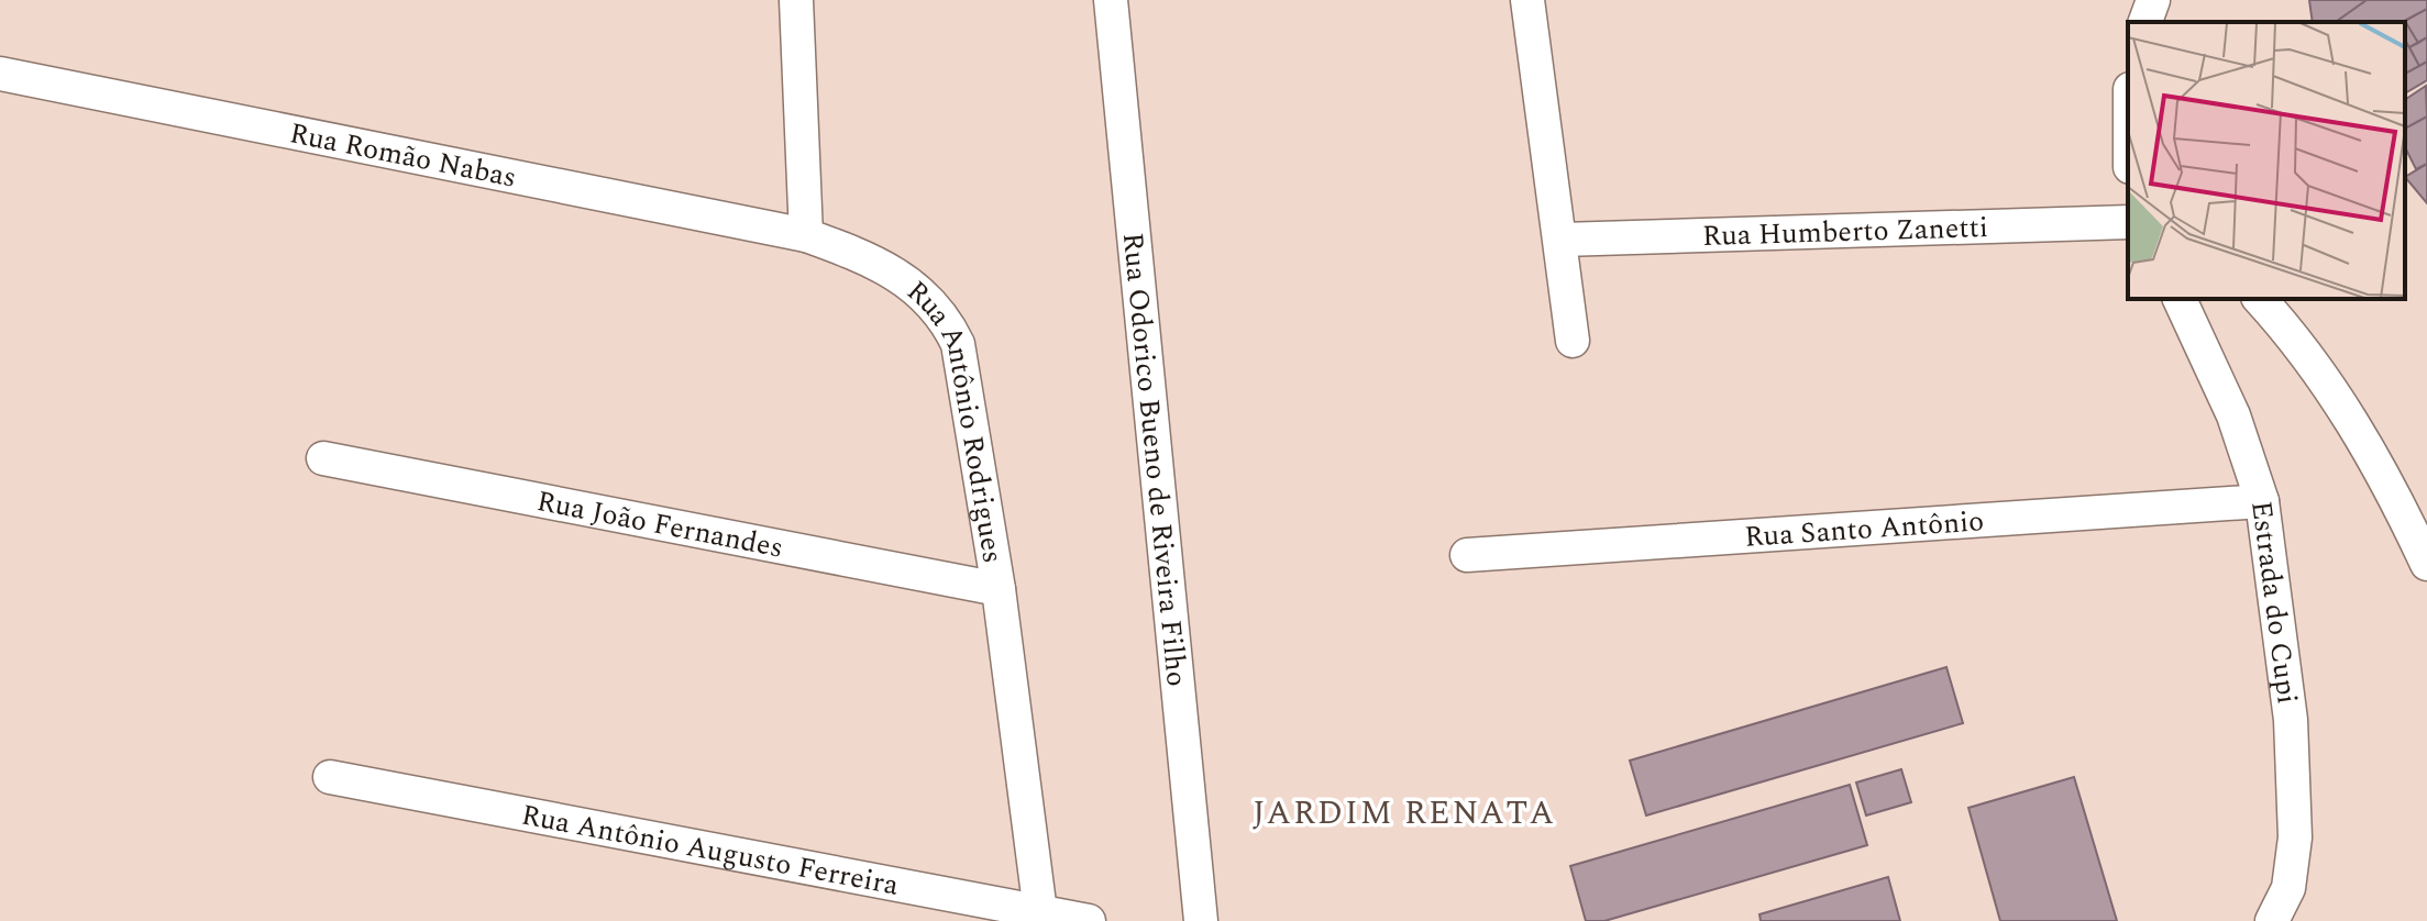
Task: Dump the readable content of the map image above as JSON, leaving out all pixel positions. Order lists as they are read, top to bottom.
{
  "streets": {
    "street": [
      "Rua Romão Nabas",
      "Rua Humberto Zanetti",
      "Rua Antônio Rodrigues",
      "Rua Odorico Bueno de Riveira Filho",
      "Rua João Fernandes",
      "Rua Santo Antônio",
      "Estrada do Cupi",
      "Rua Antônio Augusto Ferreira"
    ]
  },
  "crossings": [
    ["Rua Romão Nabas", "Rua Antônio Rodrigues"],
    ["Rua Antônio Rodrigues", "Rua João Fernandes"],
    ["Rua Antônio Rodrigues", "Rua Antônio Augusto Ferreira"],
    ["Rua Santo Antônio", "Estrada do Cupi"]
  ],
  "districts": ["JARDIM RENATA"]
}
